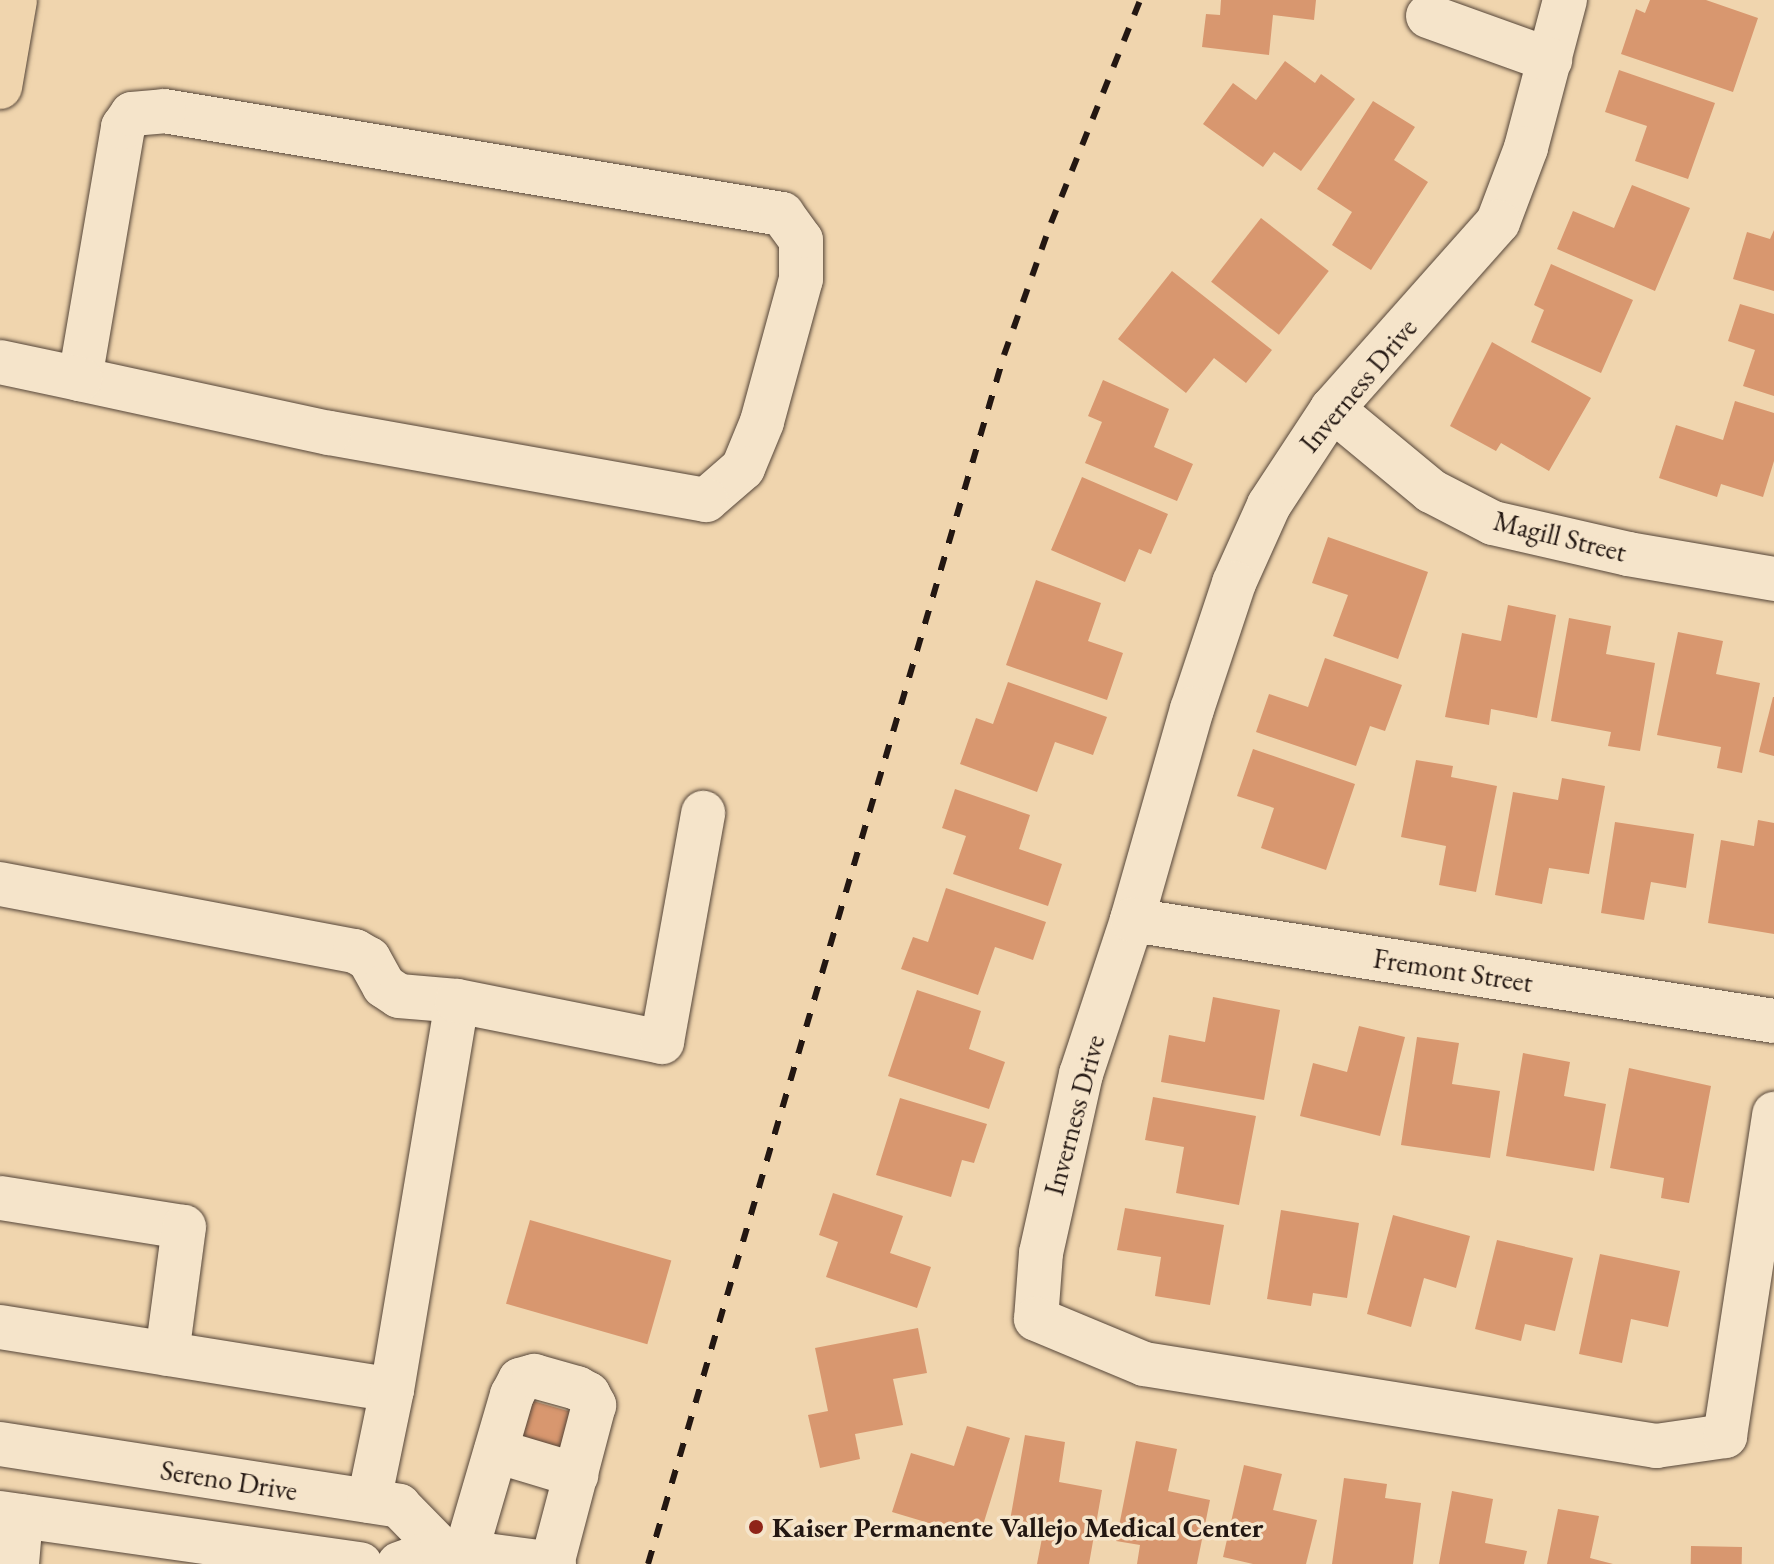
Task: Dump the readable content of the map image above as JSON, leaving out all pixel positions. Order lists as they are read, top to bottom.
{
  "streets": {
    "street": [
      "Inverness Drive",
      "Magill Street",
      "Fremont Street",
      "Sereno Drive"
    ]
  },
  "crossings": [
    ["Inverness Drive", "Magill Street"],
    ["Inverness Drive", "Fremont Street"]
  ],
  "places": ["Kaiser Permanente Vallejo Medical Center"]
}
